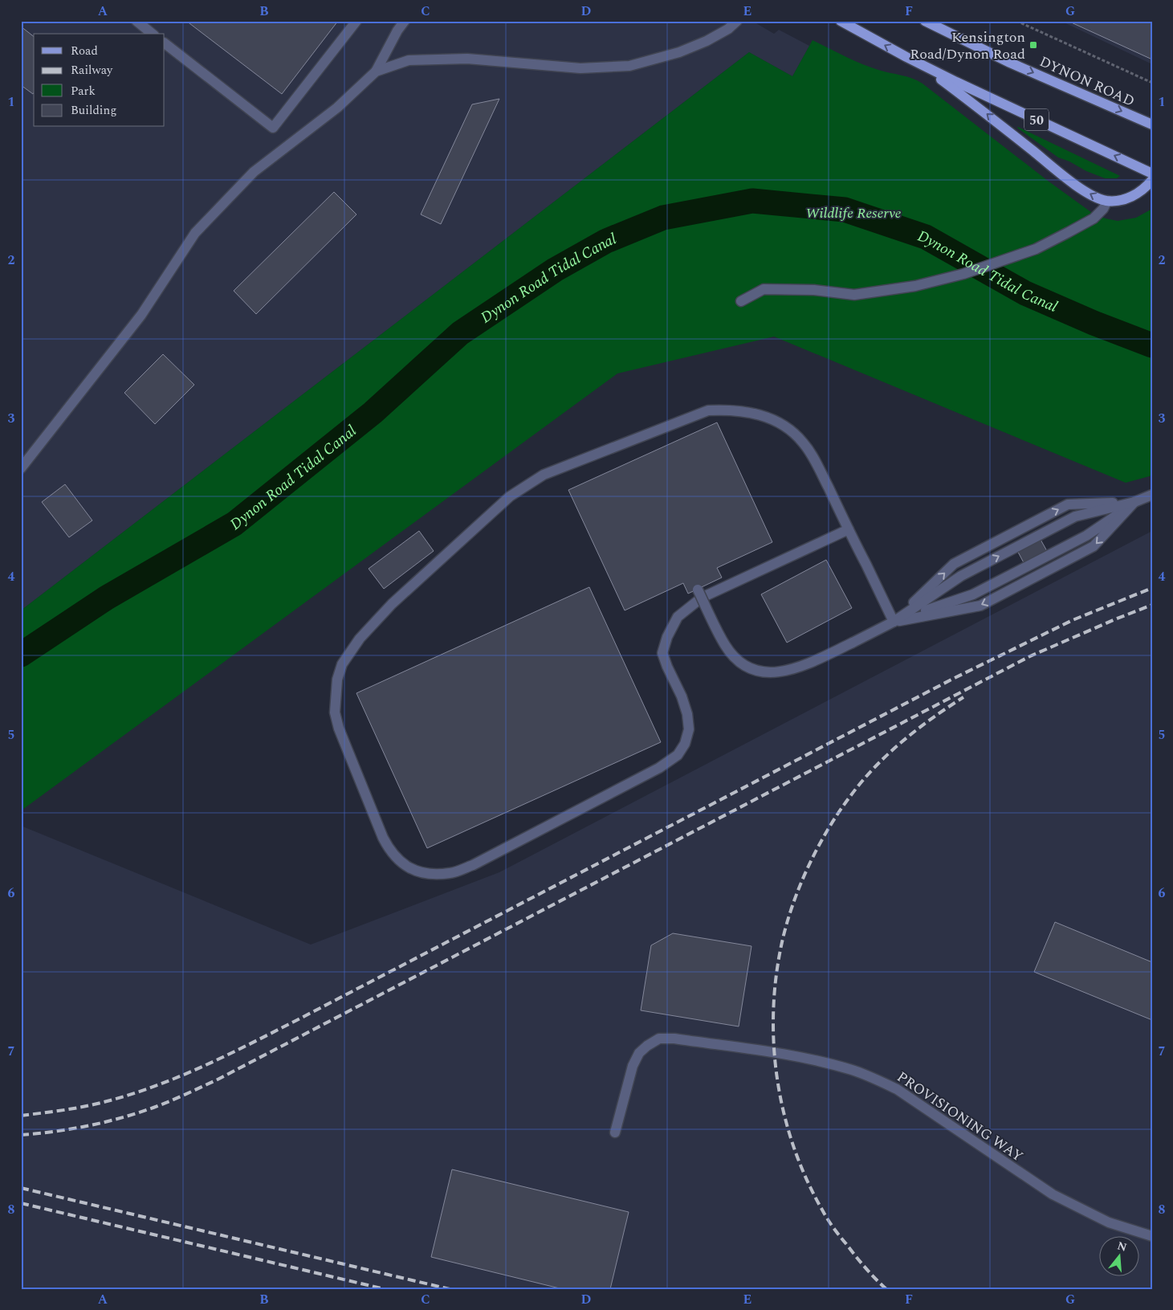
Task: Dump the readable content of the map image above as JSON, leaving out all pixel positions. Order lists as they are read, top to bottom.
{
  "streets": {
    "main road": ["DYNON ROAD", "50"],
    "lane": ["PROVISIONING WAY"]
  },
  "water": ["Dynon Road Tidal Canal"],
  "parks": ["Wildlife Reserve"],
  "places": {
    "transit": ["Kensington Road/Dynon Road"]
  },
  "legend": [
    "Road",
    "Railway",
    "Park",
    "Building"
  ],
  "north": "top",
  "grid": {
    "columns": [
      "A",
      "B",
      "C",
      "D",
      "E",
      "F",
      "G"
    ],
    "rows": [
      "1",
      "2",
      "3",
      "4",
      "5",
      "6",
      "7",
      "8"
    ]
  }
}
